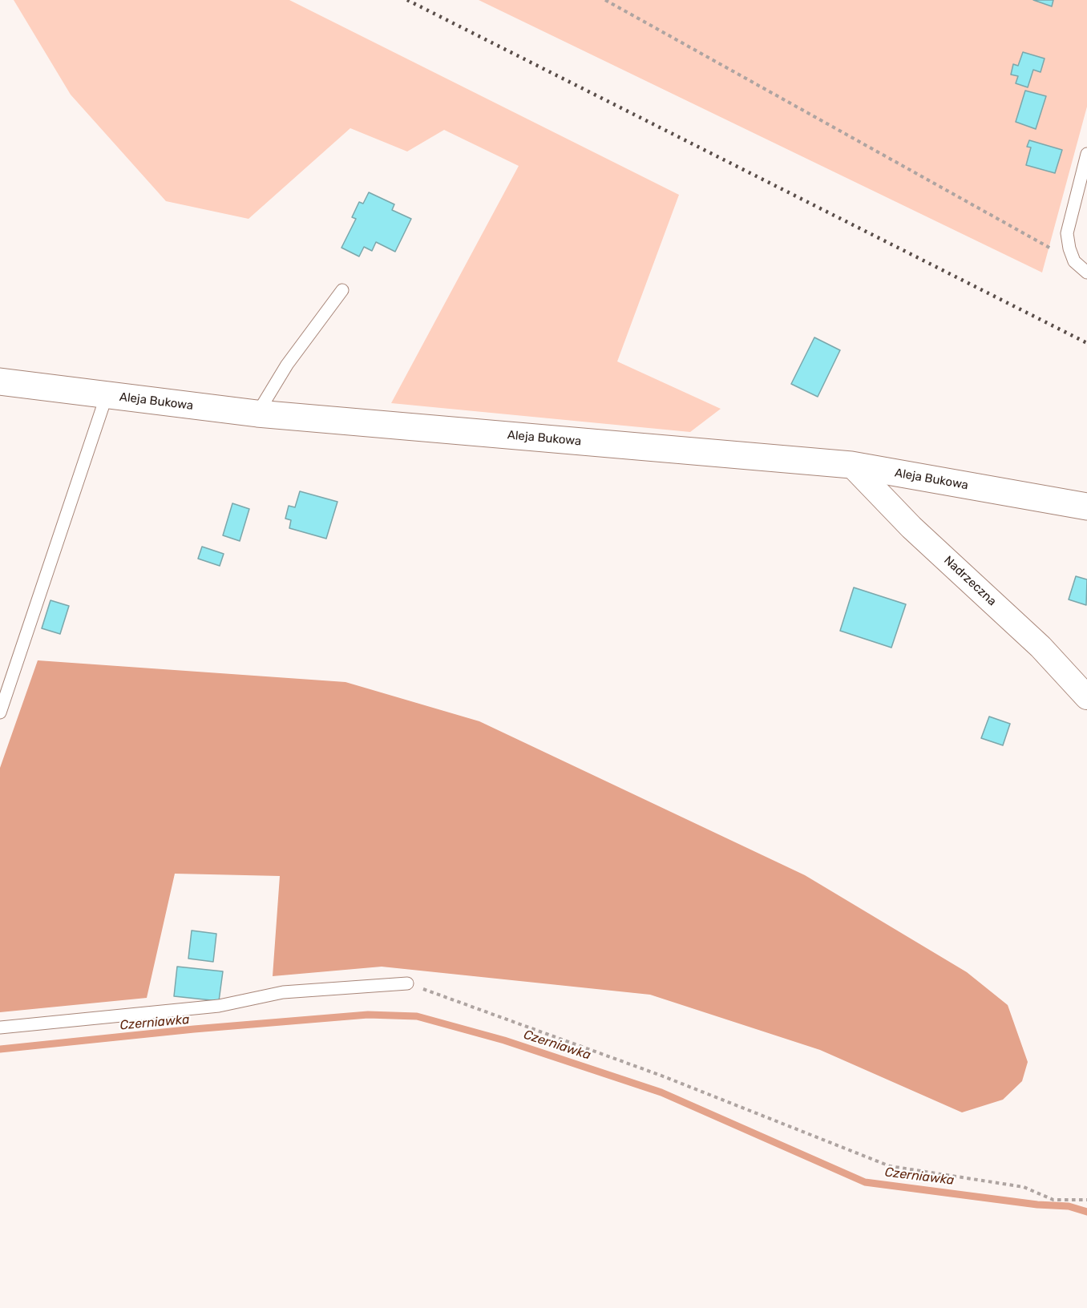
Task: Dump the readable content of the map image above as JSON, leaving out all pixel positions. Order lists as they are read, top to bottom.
{
  "streets": {
    "street": ["Aleja Bukowa", "Nadrzeczna"]
  },
  "crossings": [
    ["Aleja Bukowa", "Nadrzeczna"]
  ],
  "water": ["Czerniawka"]
}
